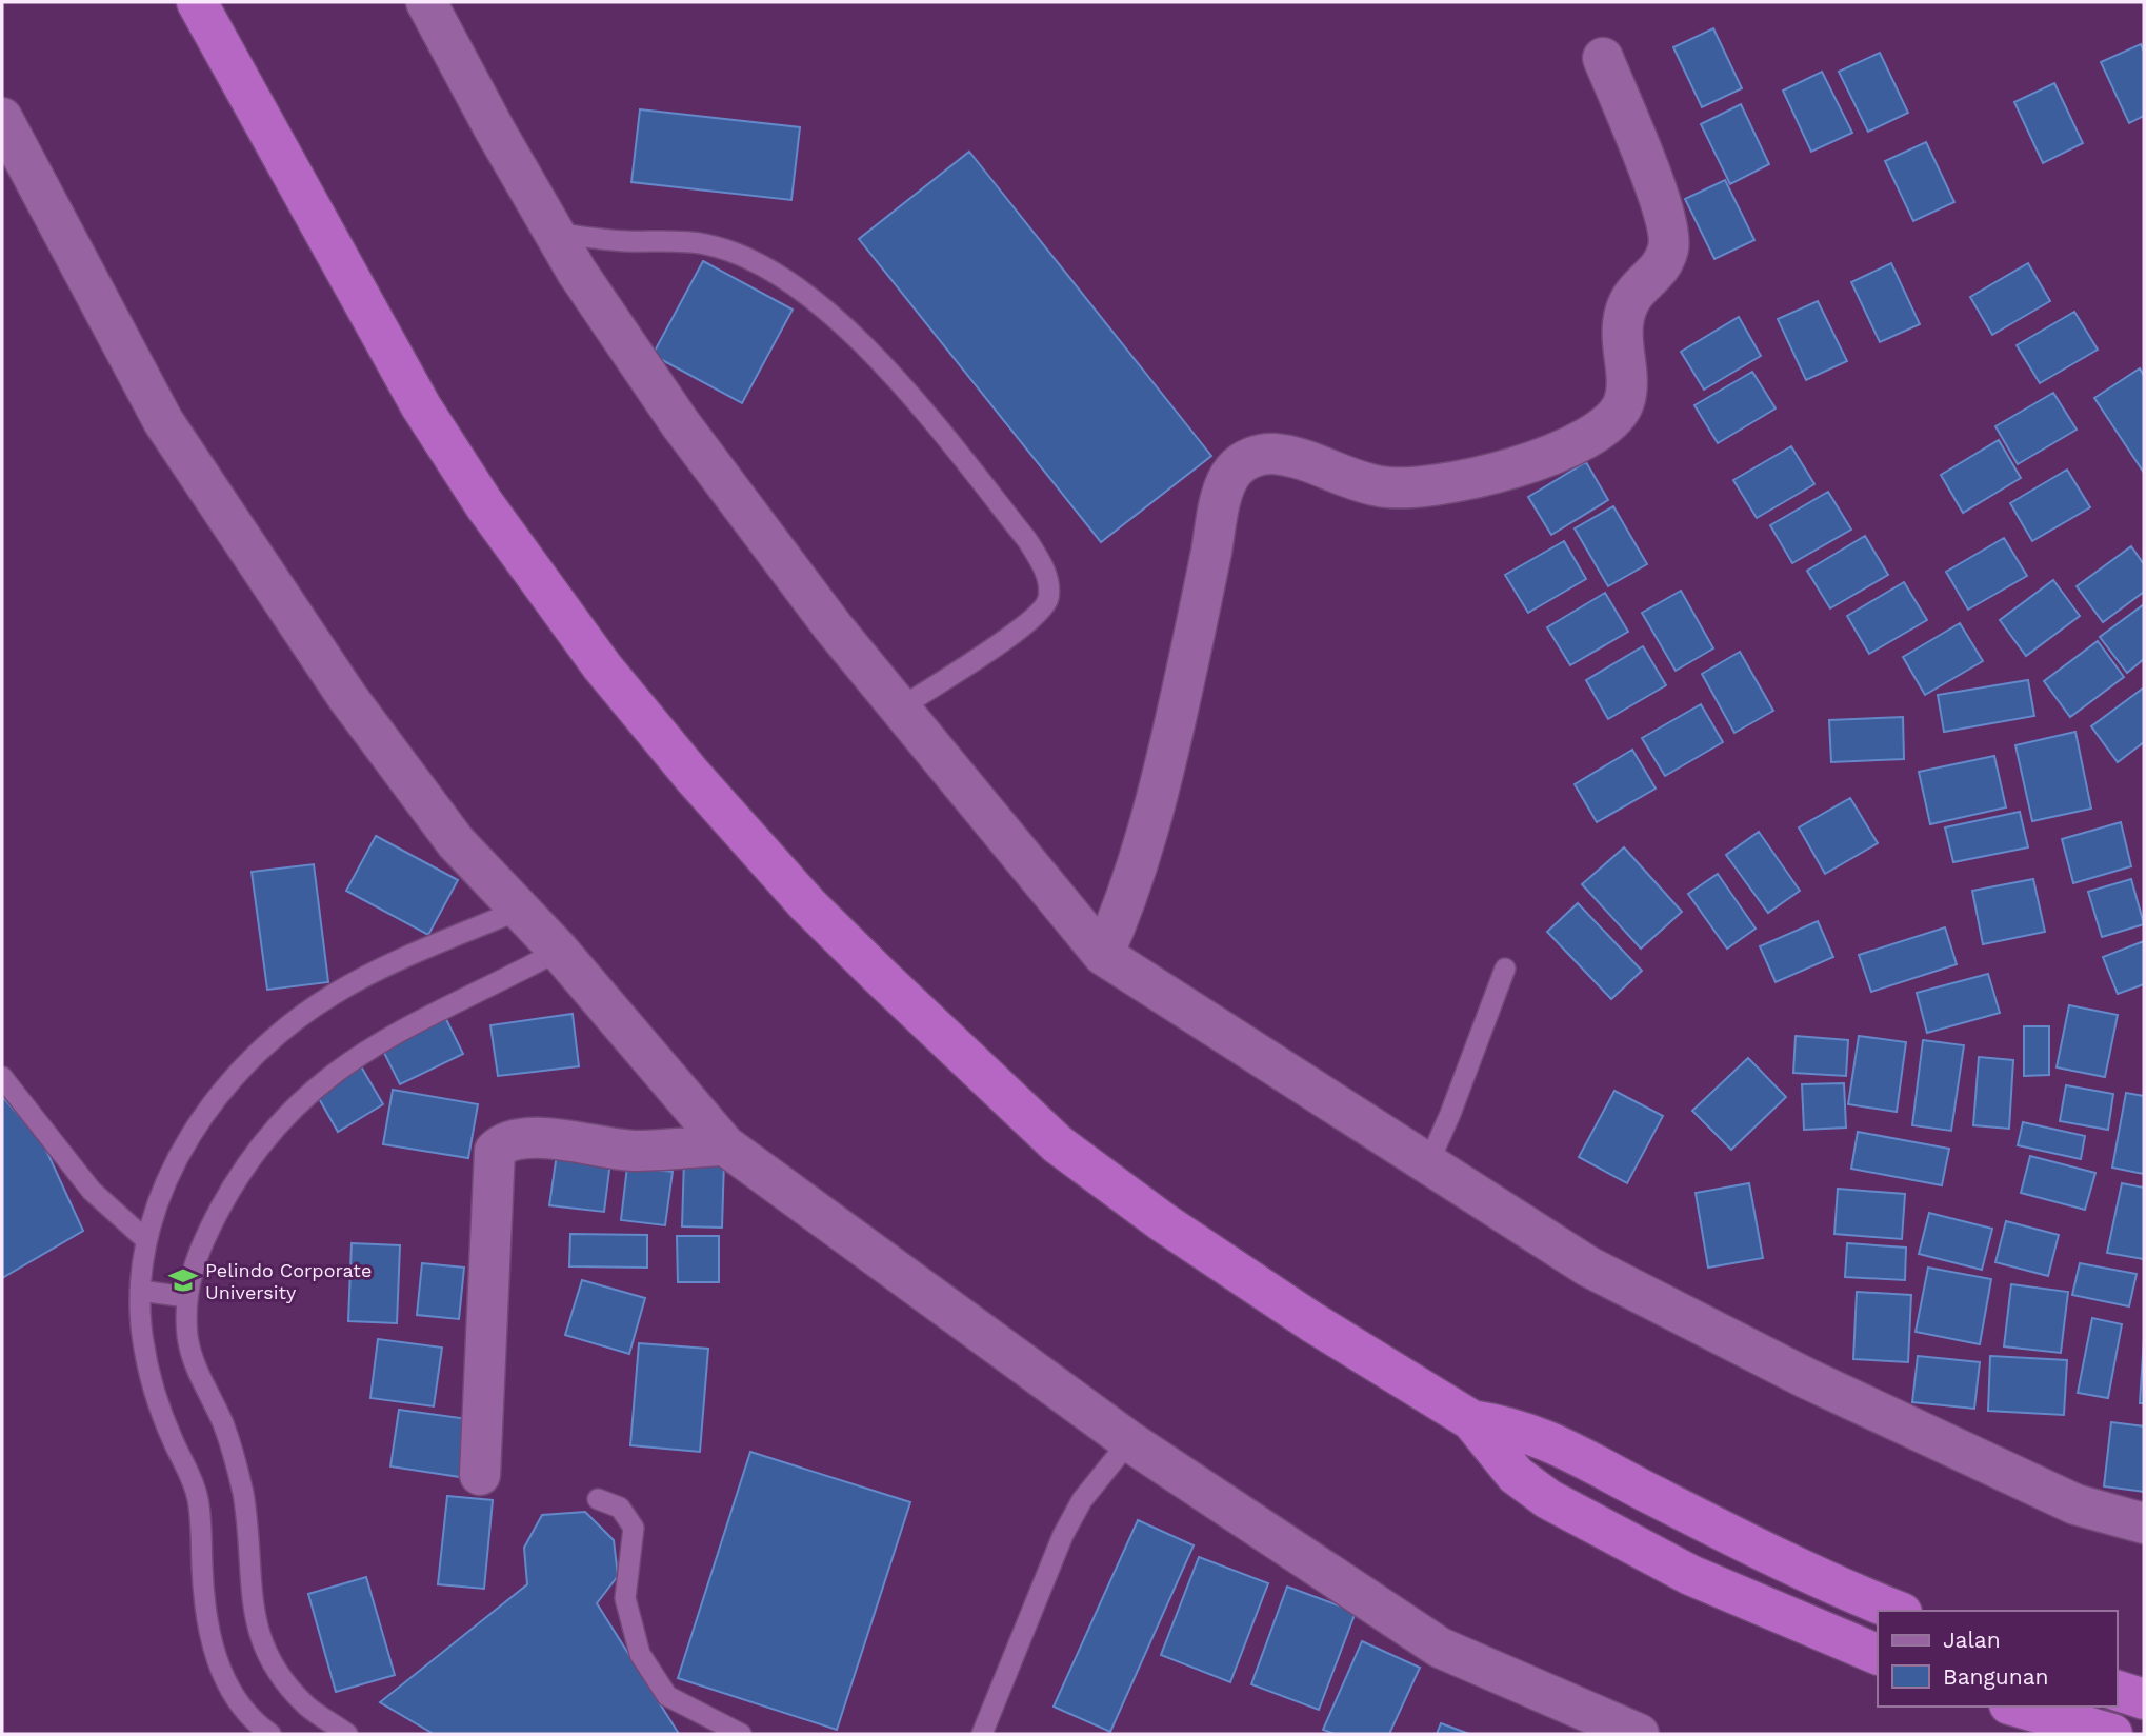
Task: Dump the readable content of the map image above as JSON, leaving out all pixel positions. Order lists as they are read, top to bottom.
{
  "places": {
    "school or university": ["Pelindo Corporate University"]
  },
  "legend": ["Jalan", "Bangunan"]
}
